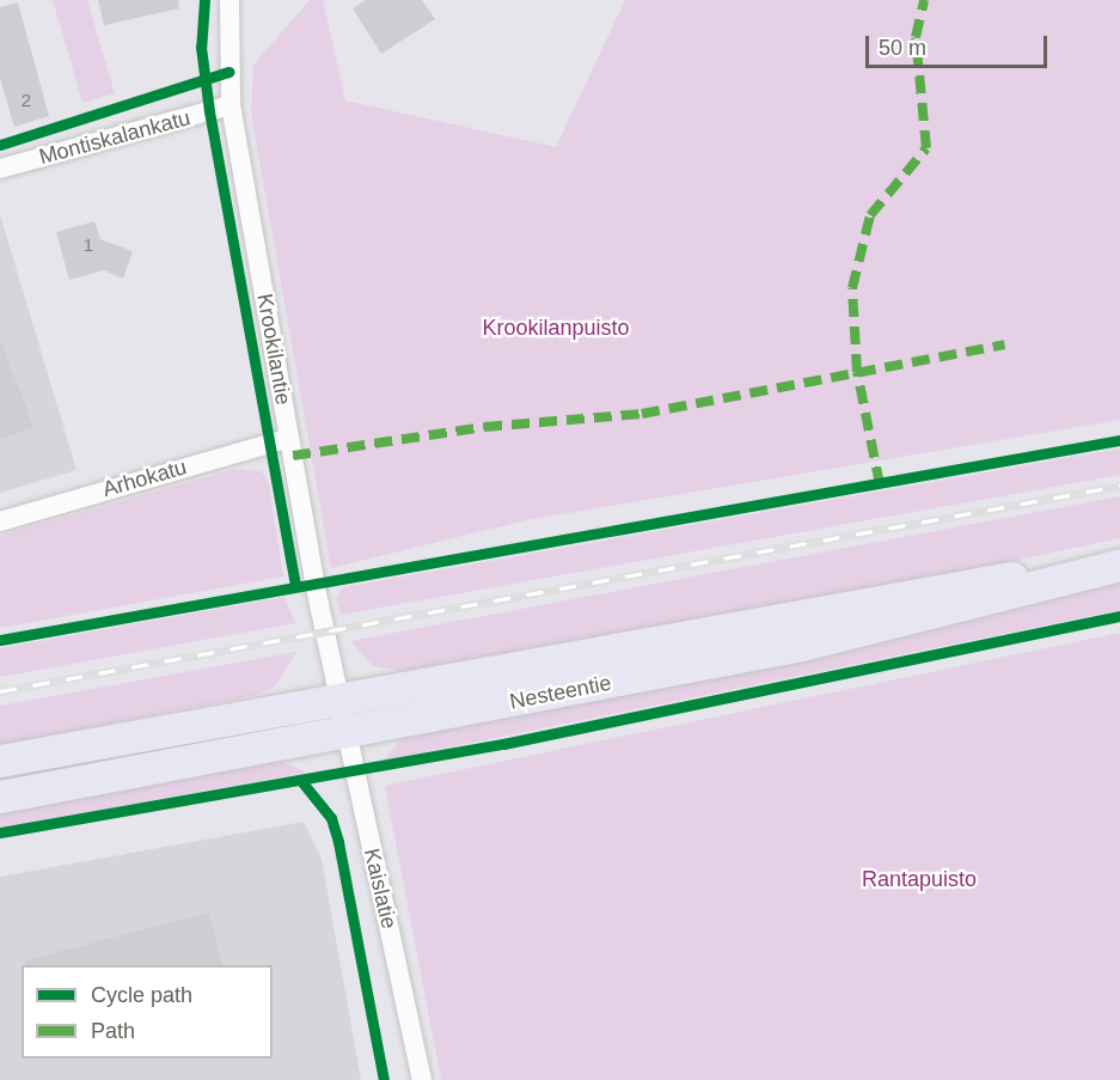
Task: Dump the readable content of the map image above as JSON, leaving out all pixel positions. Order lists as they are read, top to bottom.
{
  "streets": {
    "main road": ["Nesteentie"],
    "street": [
      "Montiskalankatu",
      "Krookilantie",
      "Arhokatu",
      "Kaislatie"
    ]
  },
  "crossings": [
    ["Montiskalankatu", "Krookilantie"],
    ["Krookilantie", "Arhokatu"],
    ["Krookilantie", "Nesteentie"],
    ["Krookilantie", "Kaislatie"],
    ["Nesteentie", "Kaislatie"]
  ],
  "parks": ["Krookilanpuisto", "Rantapuisto"],
  "house_numbers": ["2", "1"],
  "legend": ["Cycle path", "Path"],
  "scale_bar": "50 m"
}
